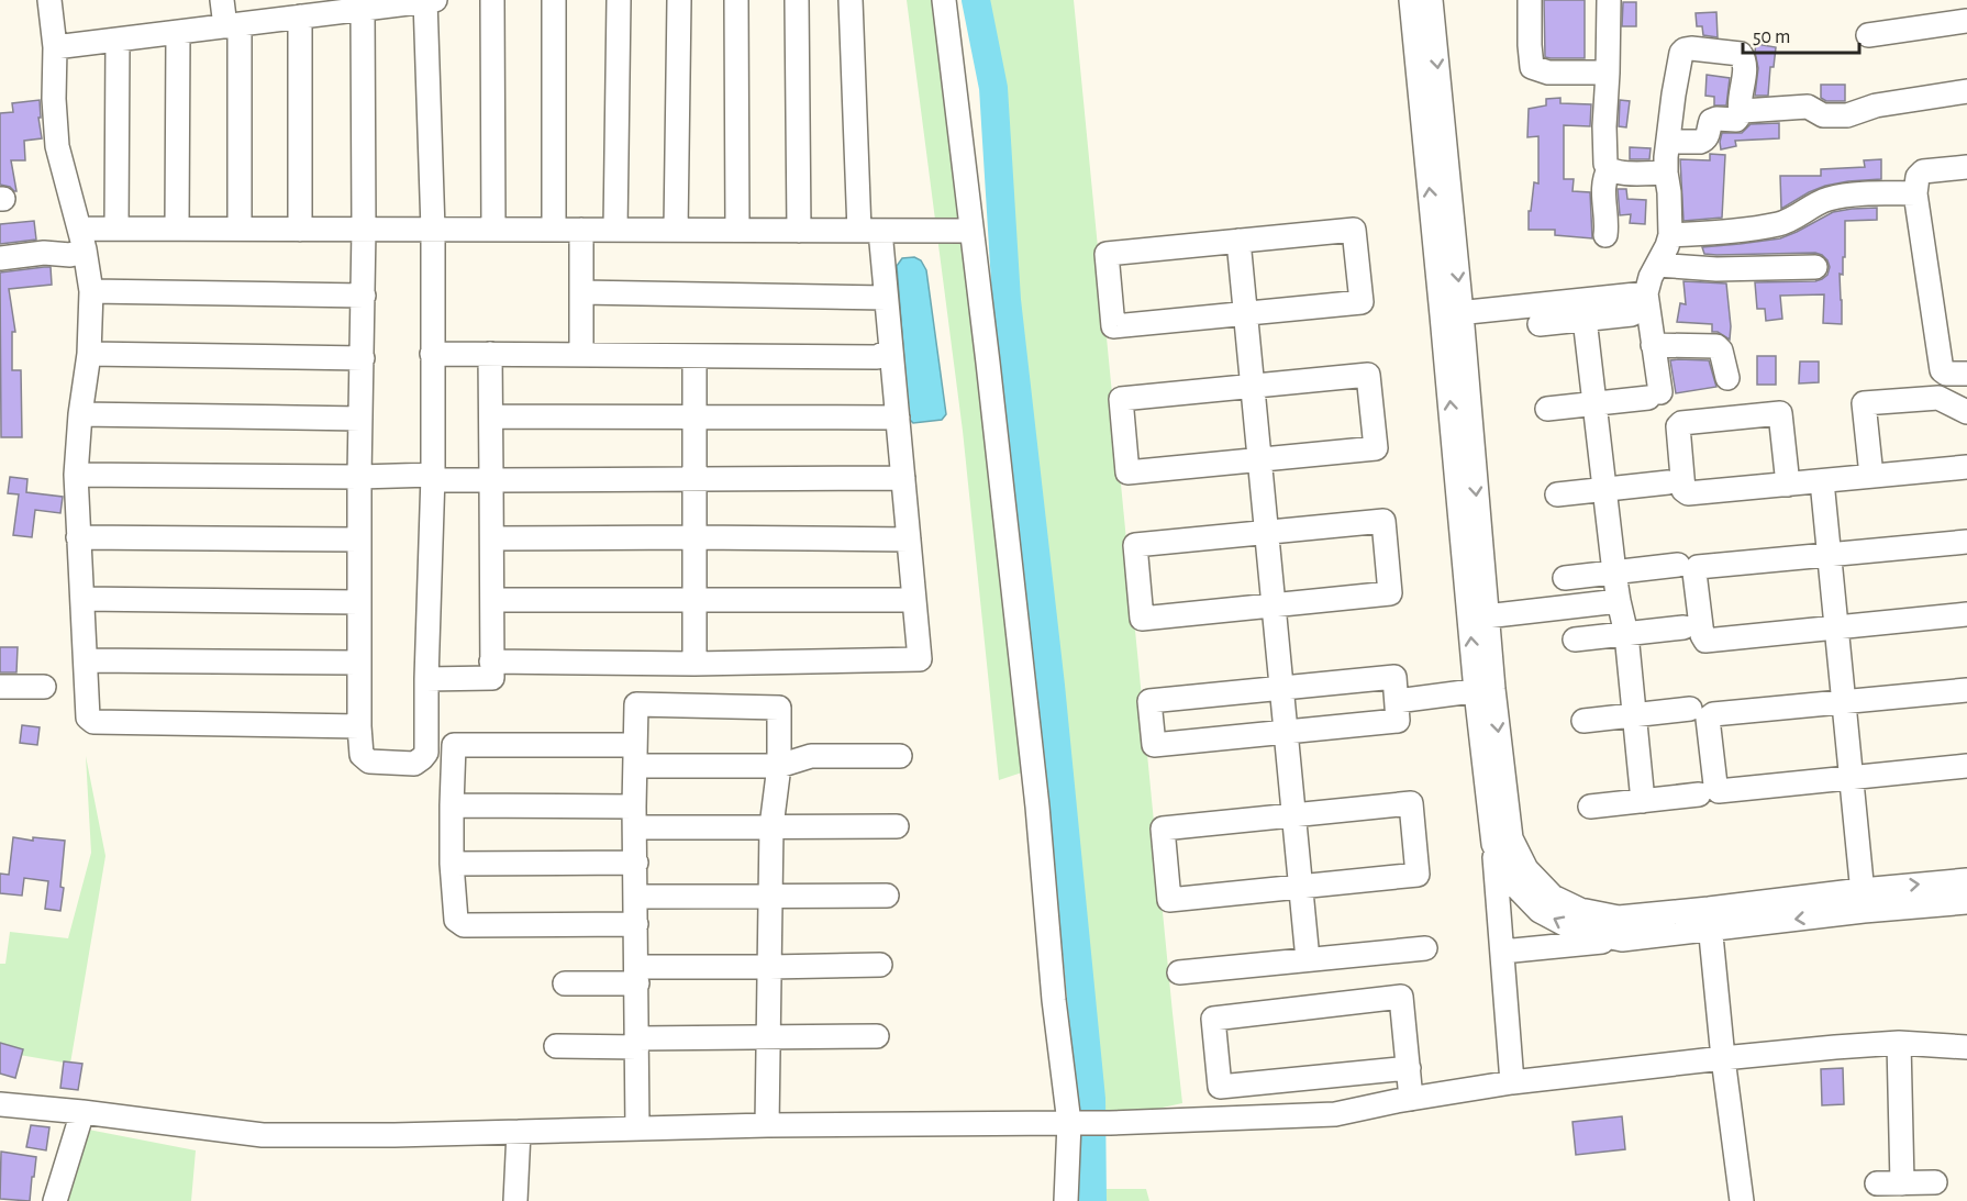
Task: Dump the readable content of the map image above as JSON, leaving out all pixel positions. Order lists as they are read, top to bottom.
{
  "scale_bar": "50 m"
}
